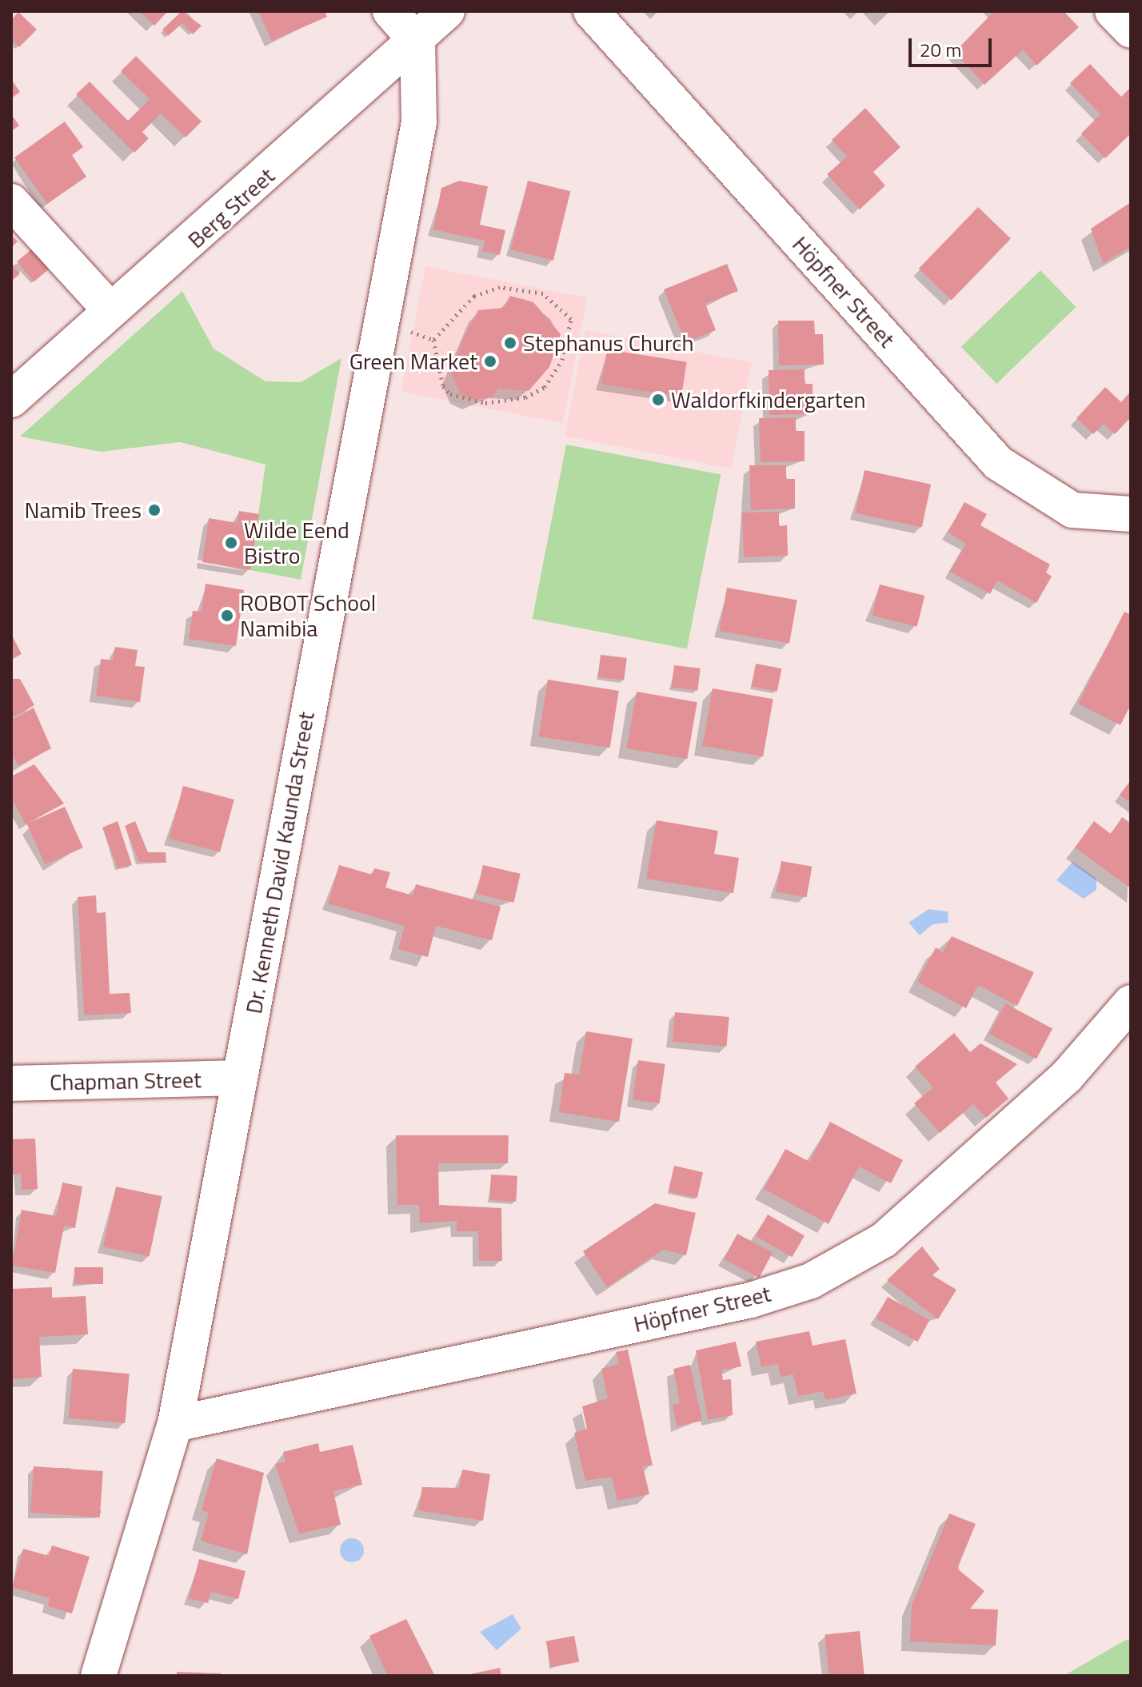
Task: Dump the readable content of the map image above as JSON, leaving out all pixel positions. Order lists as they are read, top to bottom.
{
  "streets": {
    "street": [
      "Berg Street",
      "Höpfner Street",
      "Dr. Kenneth David Kaunda Street",
      "Chapman Street"
    ]
  },
  "crossings": [
    ["Berg Street", "Dr. Kenneth David Kaunda Street"],
    ["Höpfner Street", "Dr. Kenneth David Kaunda Street"],
    ["Dr. Kenneth David Kaunda Street", "Chapman Street"]
  ],
  "places": [
    "Stephanus Church",
    "Green Market",
    "Waldorfkindergarten",
    "Namib Trees",
    "Wilde Eend Bistro",
    "ROBOT School Namibia"
  ],
  "scale_bar": "20 m"
}
